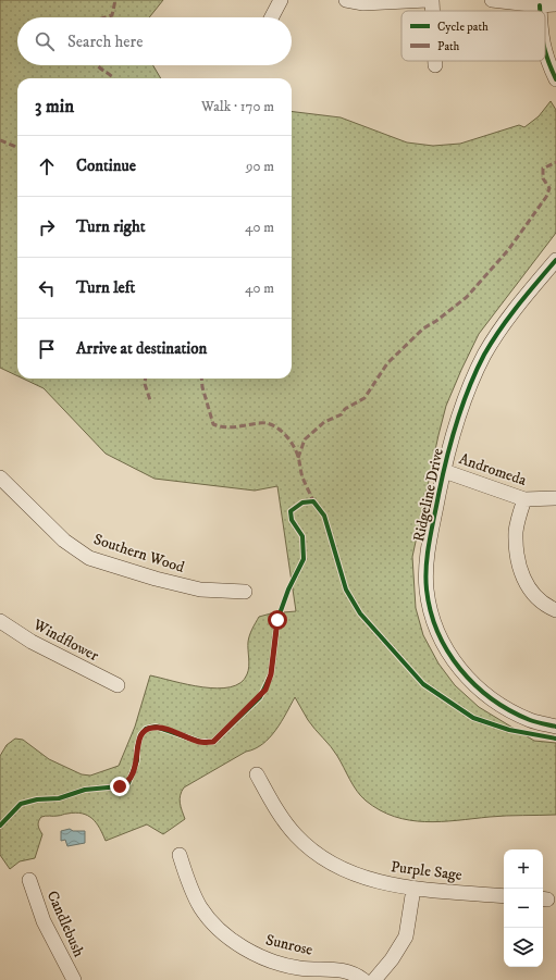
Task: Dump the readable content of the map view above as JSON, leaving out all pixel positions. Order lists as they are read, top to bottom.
{
  "streets": {
    "street": [
      "Andromeda",
      "Ridgeline Drive",
      "Southern Wood",
      "Windflower",
      "Purple Sage",
      "Candlebush",
      "Sunrose"
    ]
  },
  "crossings": [
    ["Andromeda", "Ridgeline Drive"]
  ],
  "legend": ["Cycle path", "Path"],
  "page": {
    "search": "Search here",
    "heading": ["3 min", "Walk · 170 m"],
    "list": [
      ["Continue", "90 m"],
      ["Turn right", "40 m"],
      ["Turn left", "40 m"],
      "Arrive at destination"
    ],
    "map_buttons": ["+", "−"]
  }
}
